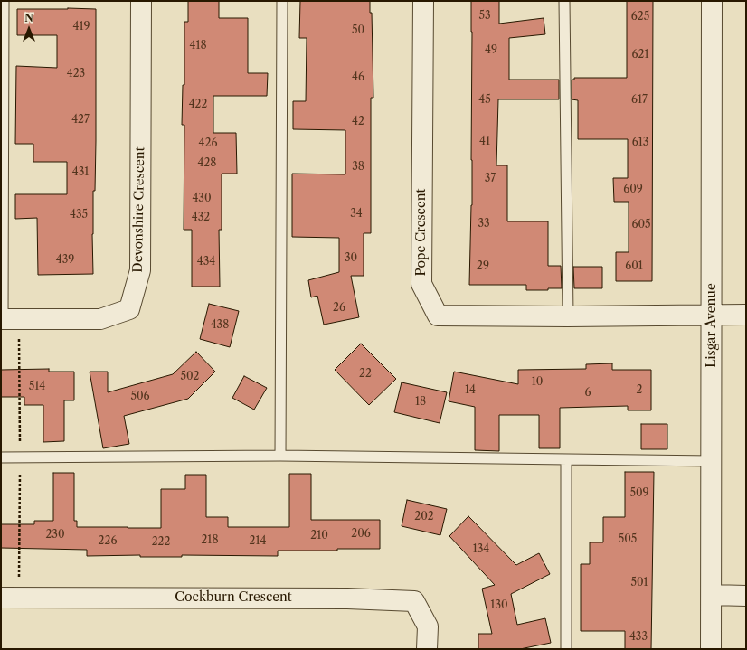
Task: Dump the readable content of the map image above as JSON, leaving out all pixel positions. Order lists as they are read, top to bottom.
{
  "streets": {
    "street": [
      "Devonshire Crescent",
      "Pope Crescent",
      "Lisgar Avenue",
      "Cockburn Crescent"
    ]
  },
  "crossings": [
    ["Pope Crescent", "Lisgar Avenue"]
  ],
  "house_numbers": [
    "53",
    "625",
    "419",
    "50",
    "418",
    "49",
    "621",
    "423",
    "46",
    "45",
    "617",
    "422",
    "427",
    "42",
    "41",
    "613",
    "426",
    "428",
    "38",
    "431",
    "37",
    "609",
    "430",
    "34",
    "435",
    "432",
    "33",
    "605",
    "30",
    "439",
    "434",
    "29",
    "601",
    "26",
    "438",
    "22",
    "502",
    "10",
    "514",
    "14",
    "2",
    "6",
    "506",
    "18",
    "509",
    "202",
    "206",
    "230",
    "210",
    "505",
    "218",
    "226",
    "214",
    "222",
    "134",
    "501",
    "130",
    "433"
  ],
  "north": "top"
}
